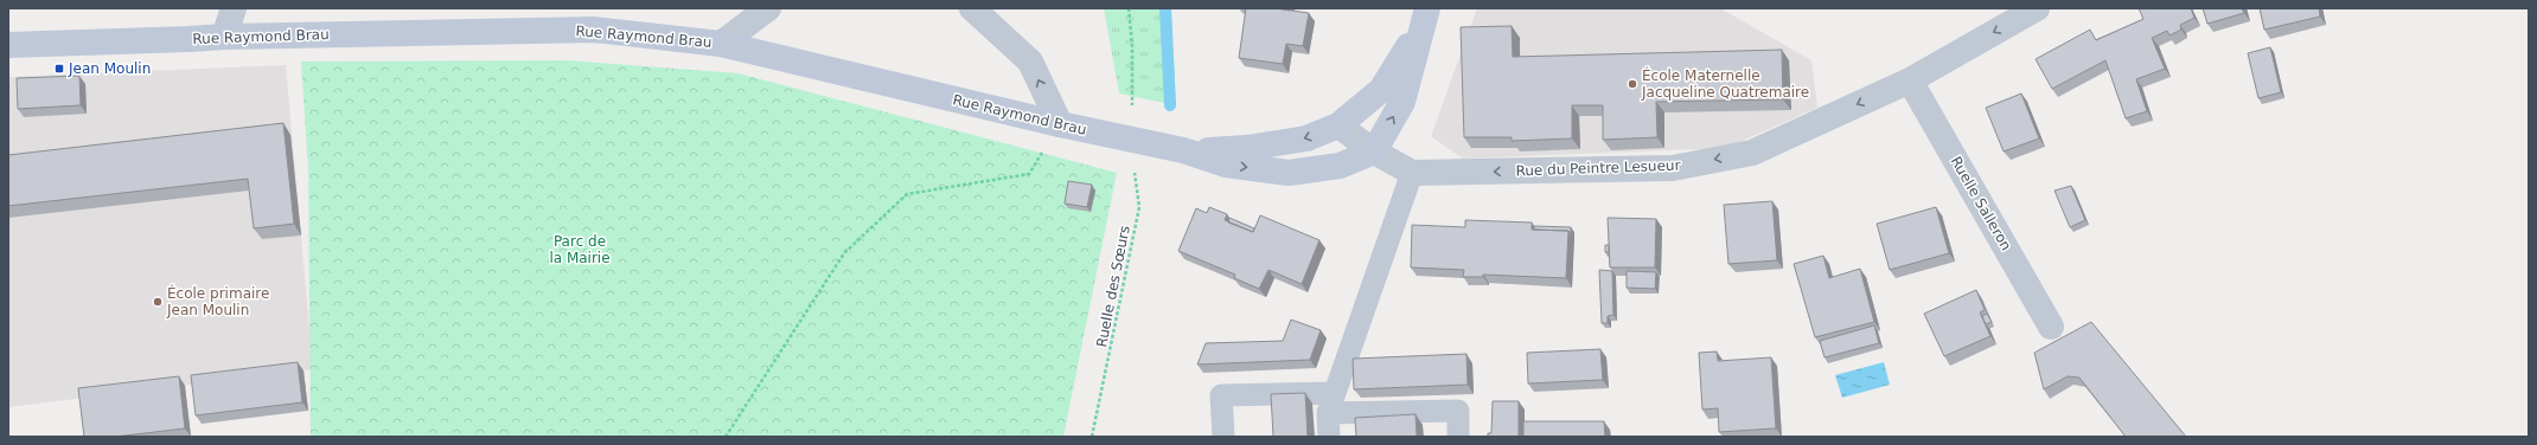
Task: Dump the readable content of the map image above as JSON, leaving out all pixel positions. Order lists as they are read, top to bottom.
{
  "streets": {
    "street": ["Rue Raymond Brau", "Rue du Peintre Lesueur", "Ruelle Salleron"],
    "path": ["Ruelle des Sœurs"]
  },
  "crossings": [
    ["Rue Raymond Brau", "Ruelle des Sœurs"],
    ["Rue du Peintre Lesueur", "Ruelle Salleron"]
  ],
  "one_way": ["Rue du Peintre Lesueur"],
  "parks": ["Parc de la Mairie"],
  "places": {
    "transit": ["Jean Moulin"],
    "other": ["École Maternelle Jacqueline Quatremaire", "École primaire Jean Moulin"]
  }
}
